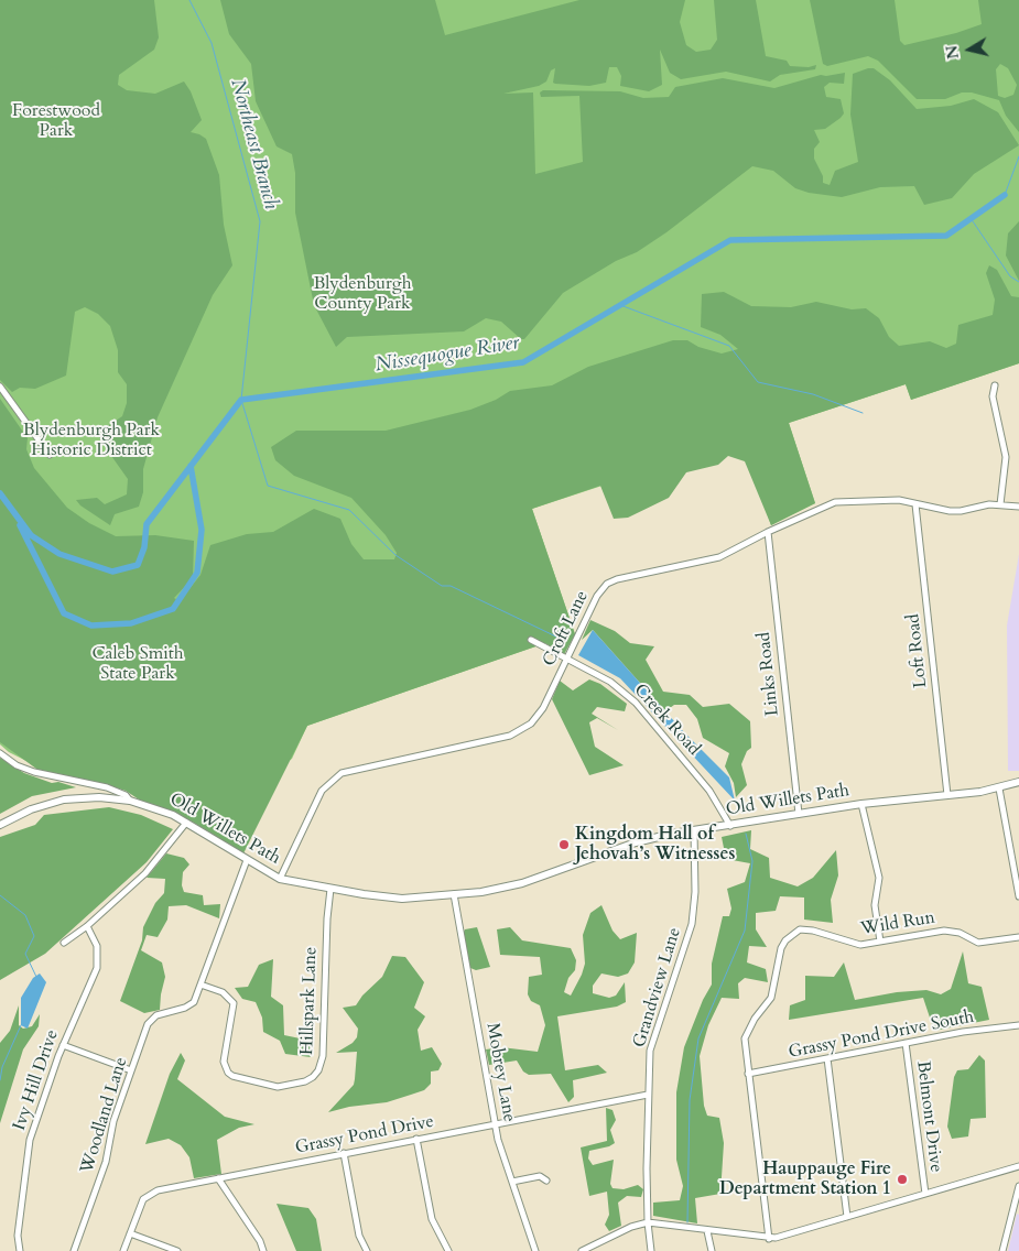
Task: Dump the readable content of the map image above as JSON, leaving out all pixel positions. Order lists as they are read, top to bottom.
{
  "streets": {
    "main road": ["Old Willets Path"],
    "street": [
      "Croft Lane",
      "Loft Road",
      "Links Road",
      "Creek Road",
      "Wild Run",
      "Grandview Lane",
      "Hillspark Lane",
      "Grassy Pond Drive South",
      "Mobrey Lane",
      "Ivy Hill Drive",
      "Woodland Lane",
      "Belmont Drive",
      "Grassy Pond Drive"
    ]
  },
  "crossings": [
    ["Croft Lane", "Loft Road"],
    ["Croft Lane", "Links Road"],
    ["Croft Lane", "Creek Road"],
    ["Croft Lane", "Old Willets Path"],
    ["Loft Road", "Old Willets Path"],
    ["Links Road", "Old Willets Path"],
    ["Creek Road", "Old Willets Path"],
    ["Old Willets Path", "Grandview Lane"],
    ["Old Willets Path", "Hillspark Lane"],
    ["Old Willets Path", "Mobrey Lane"],
    ["Old Willets Path", "Woodland Lane"],
    ["Wild Run", "Grassy Pond Drive South"],
    ["Grandview Lane", "Grassy Pond Drive"],
    ["Hillspark Lane", "Woodland Lane"],
    ["Grassy Pond Drive South", "Belmont Drive"],
    ["Mobrey Lane", "Grassy Pond Drive"]
  ],
  "water": ["Northeast Branch", "Nissequogue River"],
  "parks": [
    "Forestwood Park",
    "Blydenburgh County Park",
    "Blydenburgh Park Historic District",
    "Caleb Smith State Park"
  ],
  "places": ["Kingdom Hall of Jehovah’s Witnesses", "Hauppauge Fire Department Station 1"],
  "north": "left"
}
